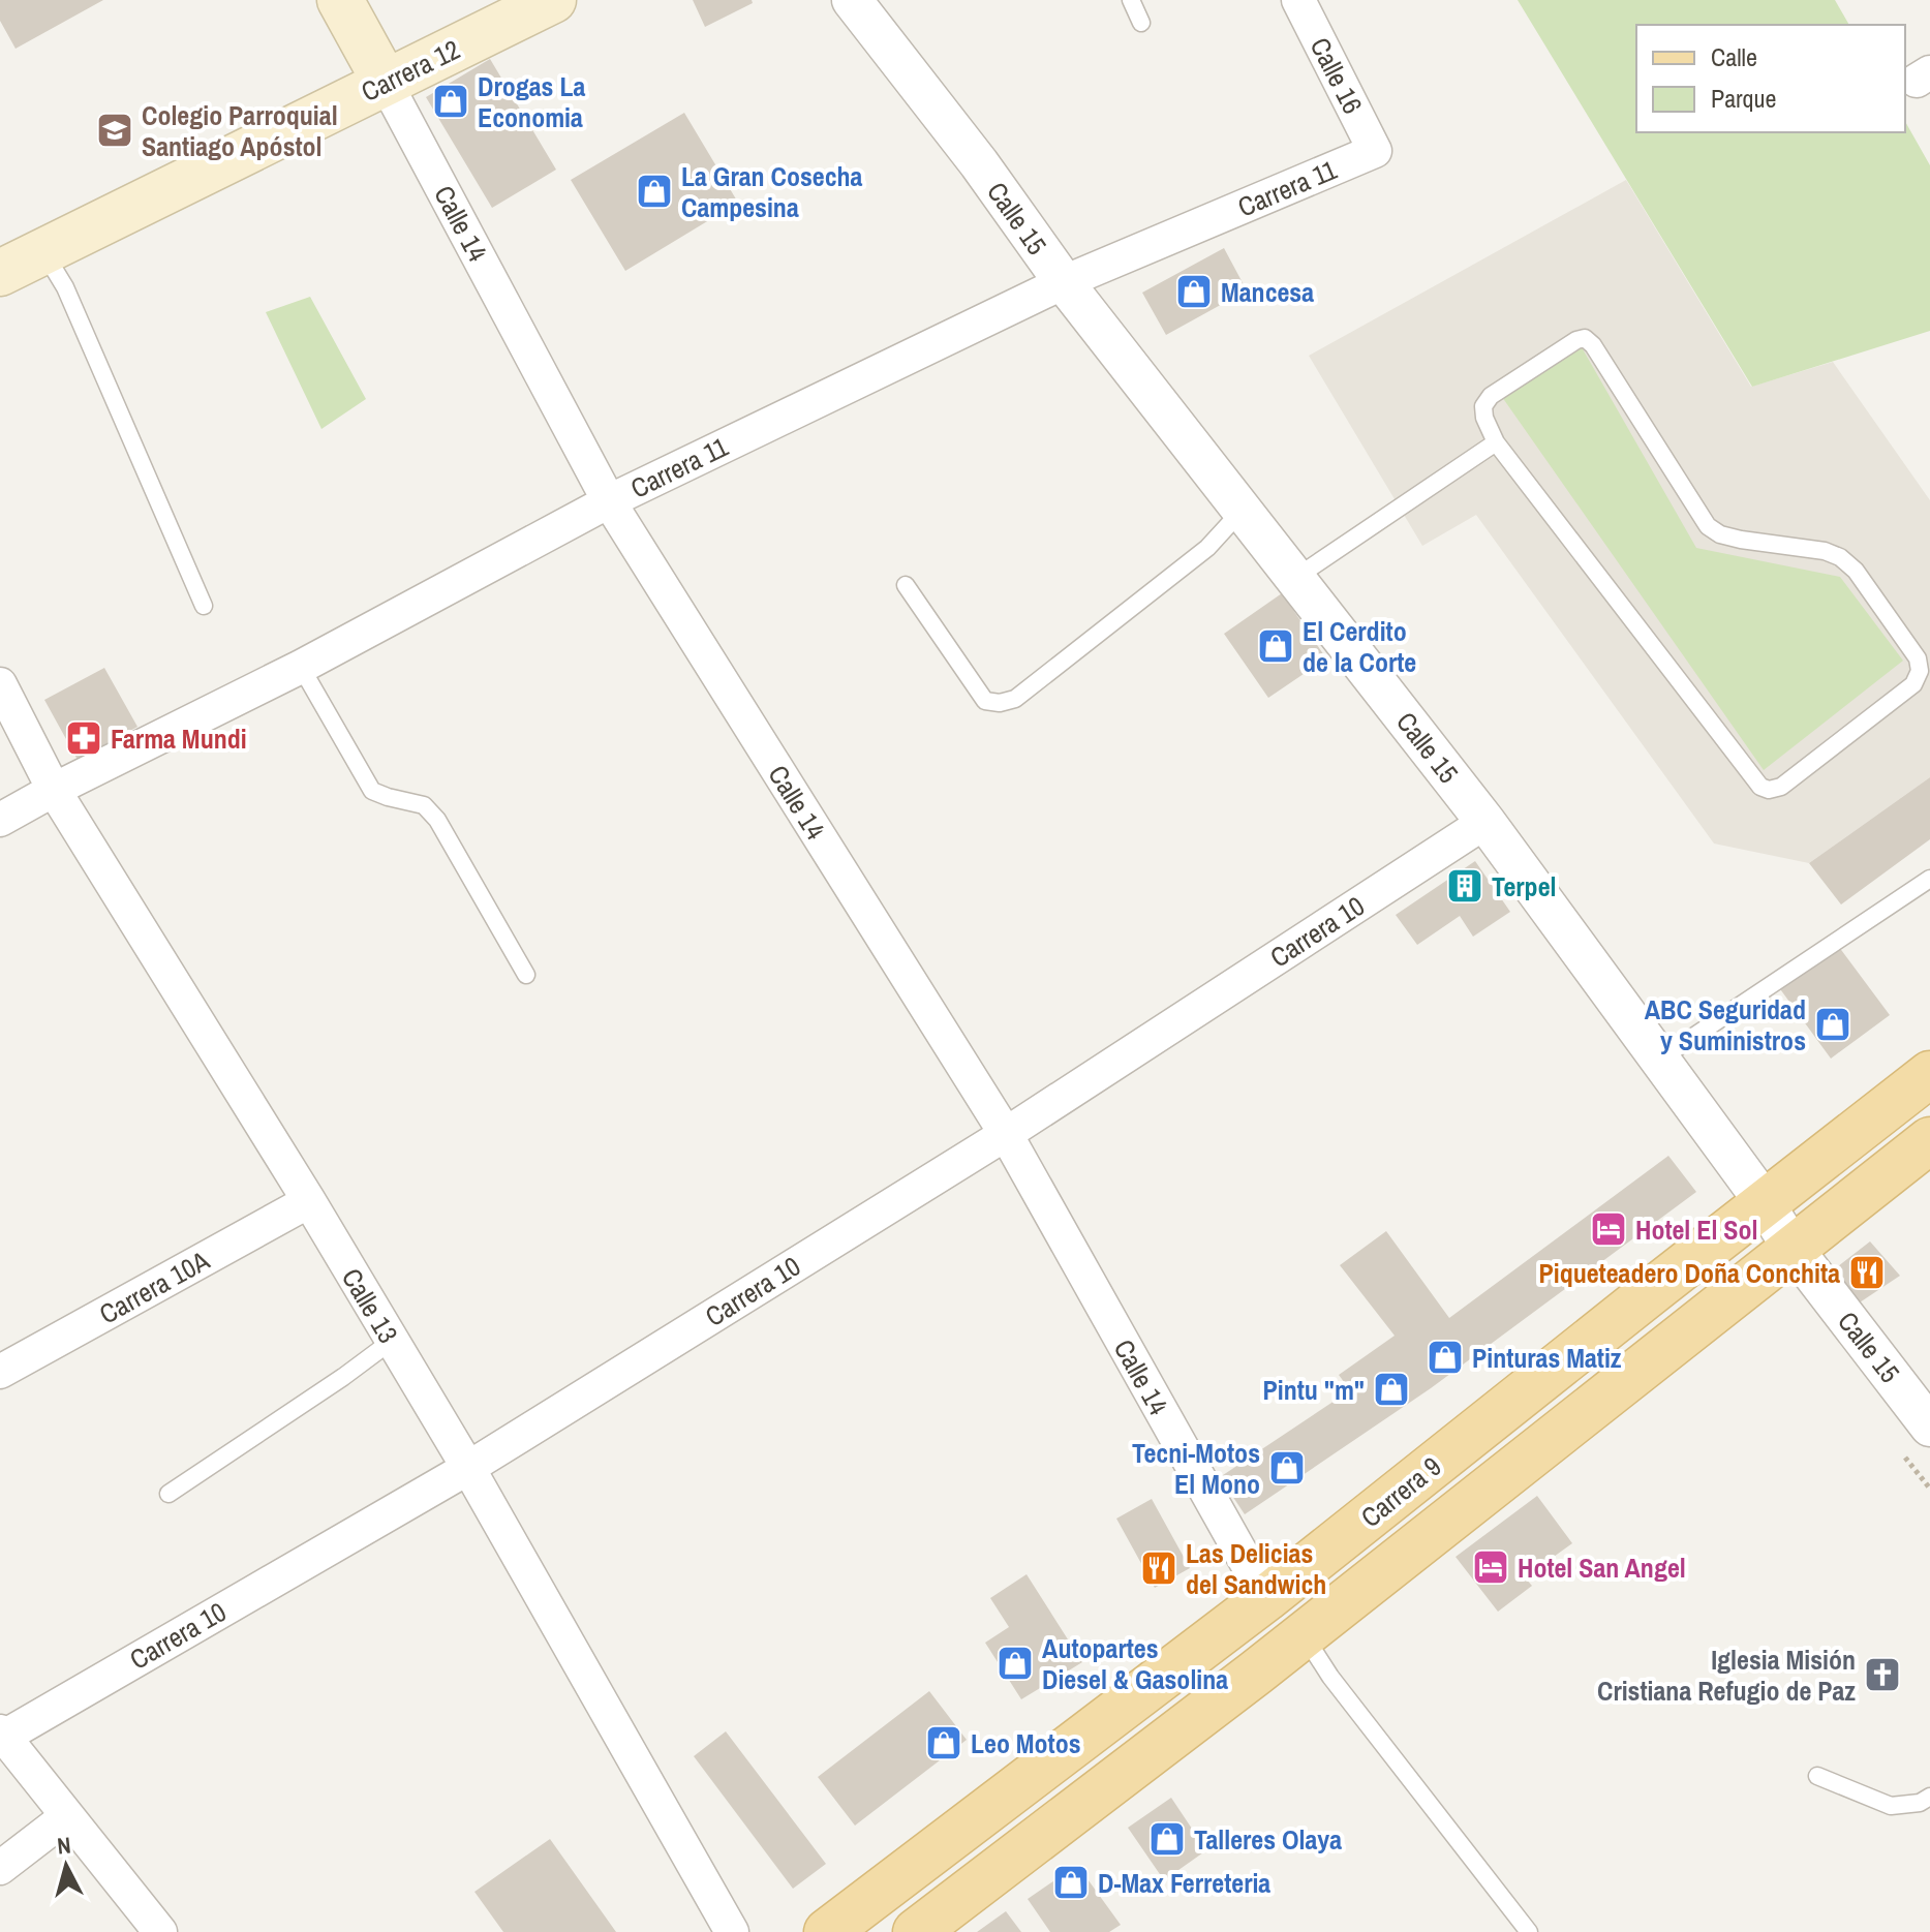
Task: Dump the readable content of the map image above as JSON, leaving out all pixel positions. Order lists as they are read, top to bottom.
{
  "streets": {
    "main road": ["Carrera 12", "Calle 14", "Carrera 9"],
    "street": [
      "Calle 16",
      "Carrera 11",
      "Calle 15",
      "Carrera 10",
      "Carrera 10A",
      "Calle 13"
    ]
  },
  "crossings": [
    ["Carrera 12", "Calle 14"],
    ["Calle 16", "Carrera 11"],
    ["Carrera 11", "Calle 15"],
    ["Carrera 11", "Calle 14"],
    ["Carrera 11", "Calle 13"],
    ["Calle 15", "Carrera 10"],
    ["Calle 15", "Carrera 9"],
    ["Calle 14", "Carrera 10"],
    ["Calle 14", "Carrera 9"],
    ["Carrera 10", "Calle 13"],
    ["Carrera 10A", "Calle 13"]
  ],
  "places": {
    "shop": [
      "Drogas La Economia",
      "La Gran Cosecha Campesina",
      "Mancesa",
      "El Cerdito de la Corte",
      "ABC Seguridad y Suministros",
      "Pinturas Matiz",
      "Pintu \"m\"",
      "Tecni-Motos El Mono",
      "Autopartes Diesel & Gasolina",
      "Leo Motos",
      "Talleres Olaya",
      "D-Max Ferreteria"
    ],
    "school or university": ["Colegio Parroquial Santiago Apóstol"],
    "pharmacy": ["Farma Mundi"],
    "building": ["Terpel"],
    "hotel": ["Hotel El Sol", "Hotel San Angel"],
    "restaurant": ["Piqueteadero Doña Conchita", "Las Delicias del Sandwich"],
    "church": ["Iglesia Misión Cristiana Refugio de Paz"]
  },
  "legend": ["Calle", "Parque"],
  "north": "top"
}
